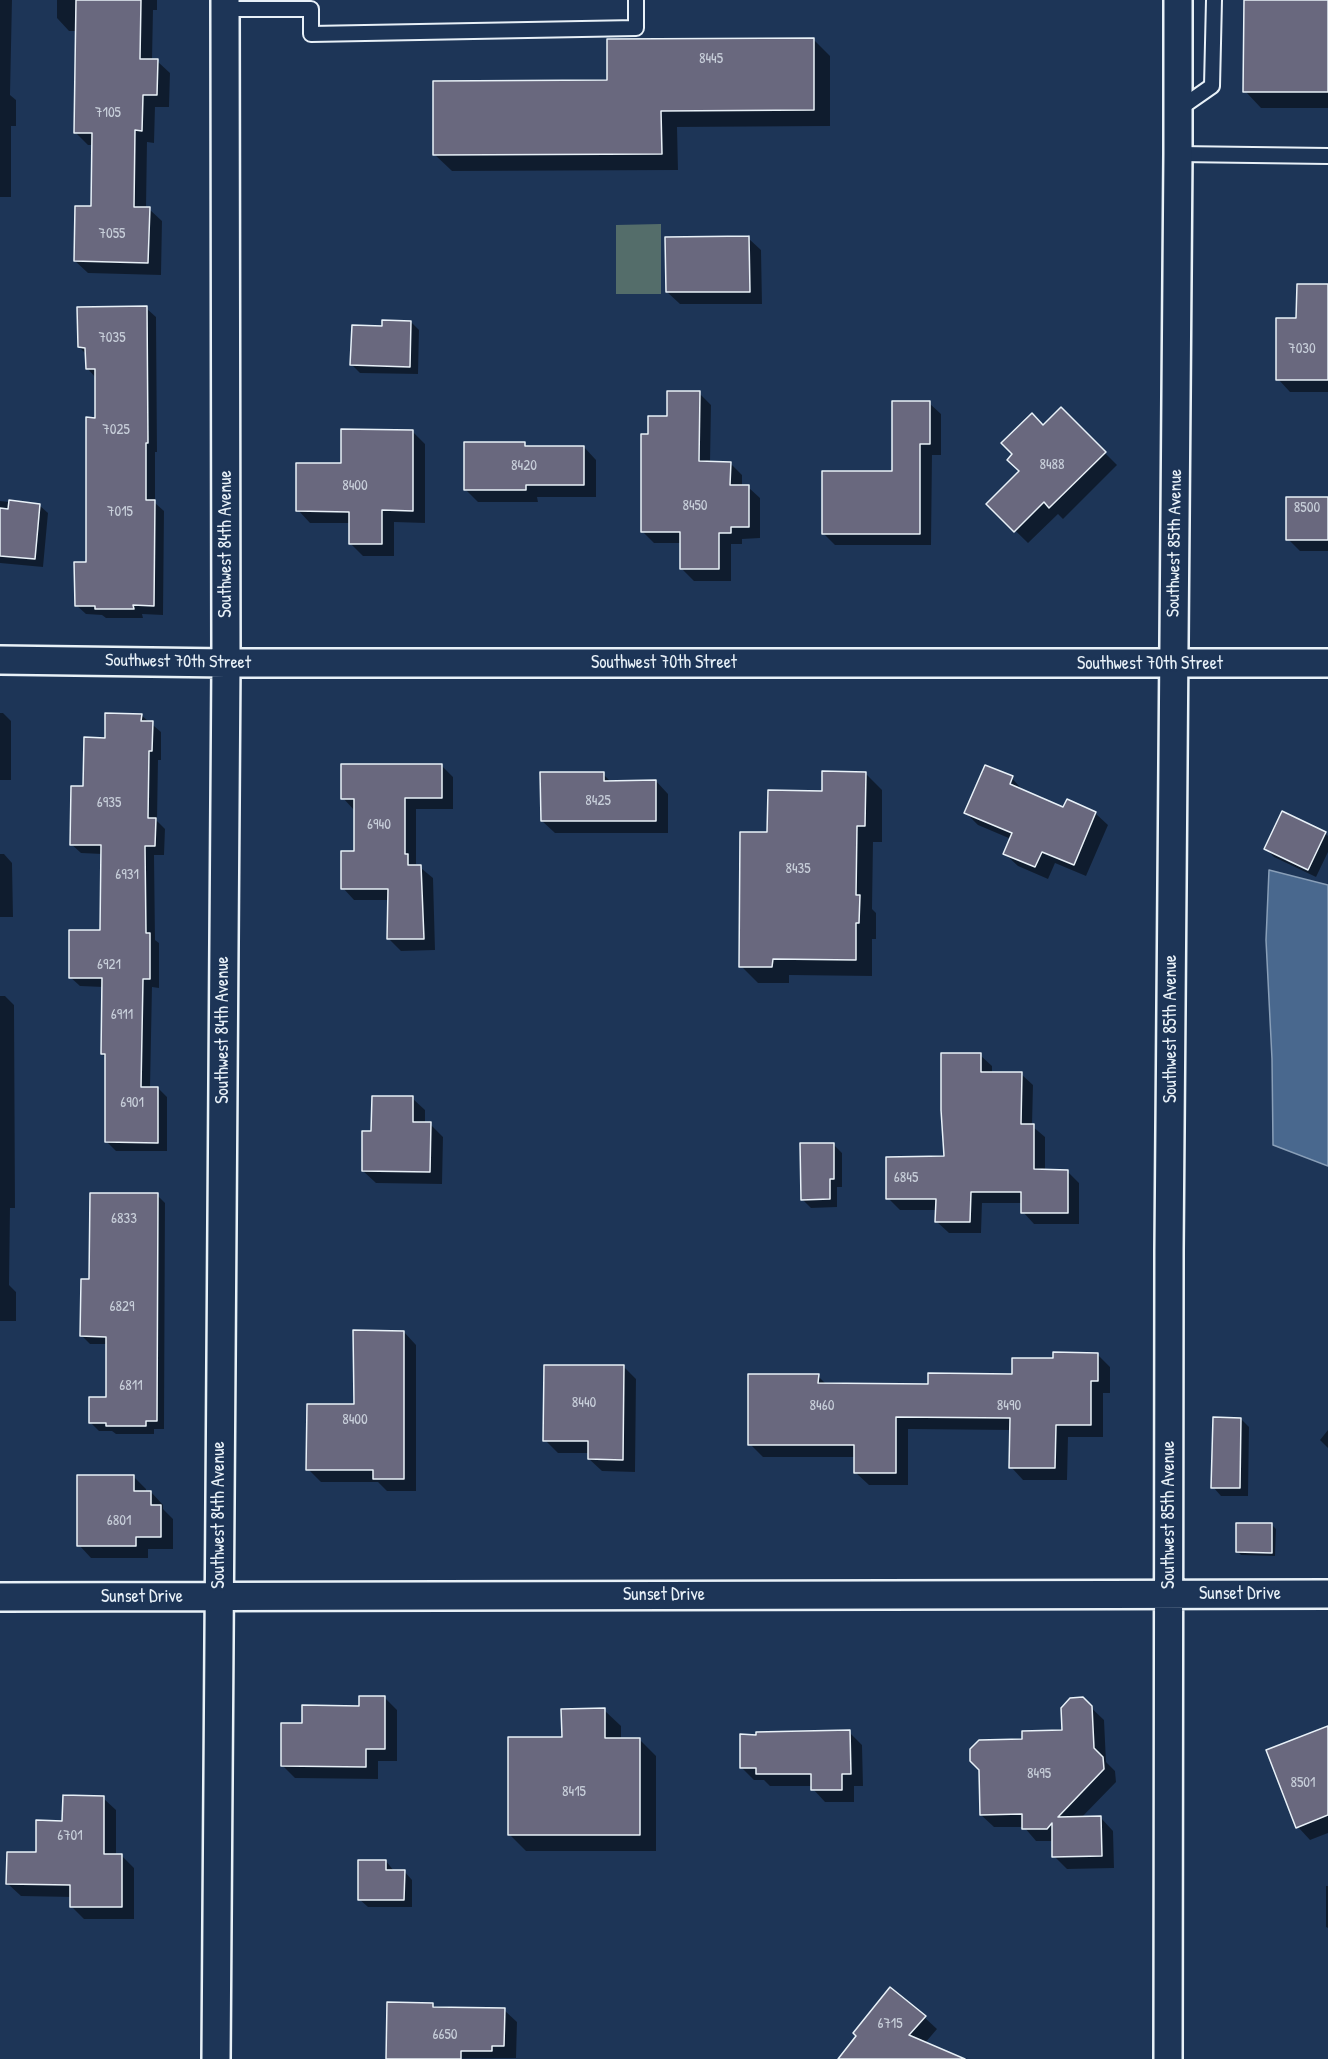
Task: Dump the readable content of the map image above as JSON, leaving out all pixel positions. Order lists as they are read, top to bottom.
{
  "streets": {
    "street": [
      "Southwest 85th Avenue",
      "Southwest 84th Avenue",
      "Southwest 70th Street",
      "Sunset Drive"
    ]
  },
  "crossings": [
    ["Southwest 85th Avenue", "Southwest 70th Street"],
    ["Southwest 85th Avenue", "Sunset Drive"],
    ["Southwest 84th Avenue", "Southwest 70th Street"],
    ["Southwest 84th Avenue", "Sunset Drive"]
  ],
  "house_numbers": [
    "8445",
    "7105",
    "7055",
    "7035",
    "7030",
    "7025",
    "8488",
    "8420",
    "8400",
    "8450",
    "8500",
    "7015",
    "8425",
    "6935",
    "6940",
    "8435",
    "6931",
    "6921",
    "6911",
    "6901",
    "6845",
    "6833",
    "6829",
    "6811",
    "8440",
    "8460",
    "8490",
    "8400",
    "6801",
    "8495",
    "8501",
    "8415",
    "6701",
    "6715",
    "6650"
  ]
}
